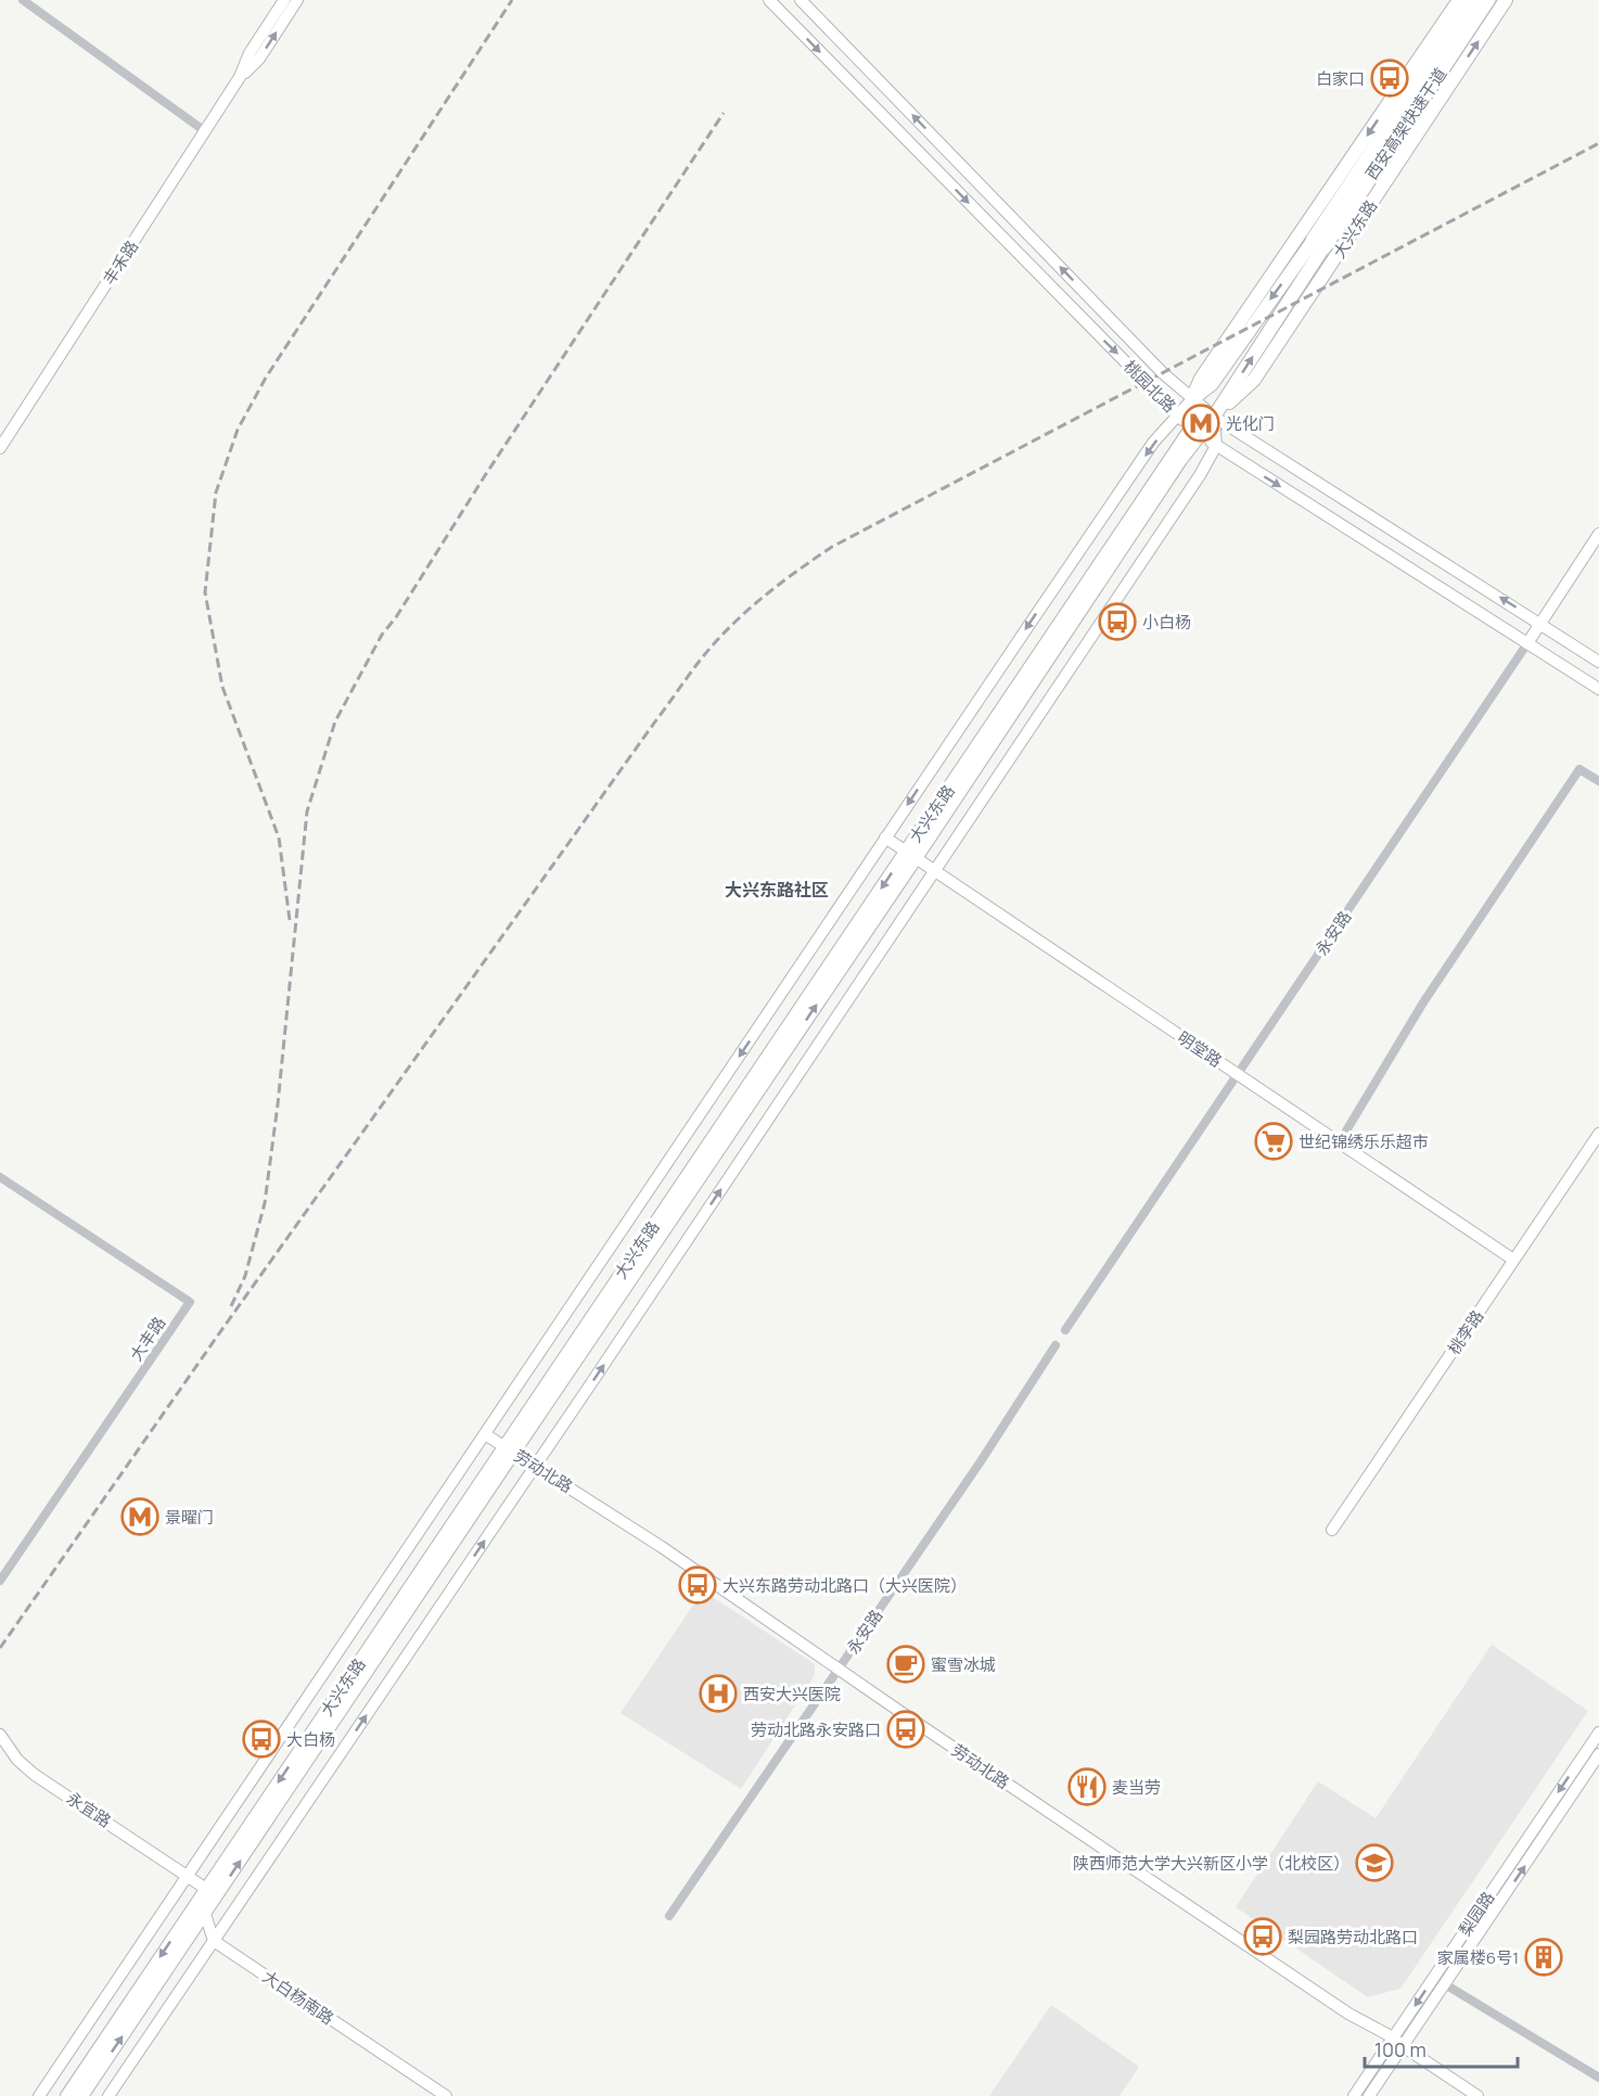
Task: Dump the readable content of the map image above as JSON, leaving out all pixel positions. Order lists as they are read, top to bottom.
{
  "streets": {
    "highway": ["西安高架快速干道"],
    "main road": [
      "大兴东路",
      "丰禾路",
      "桃园北路",
      "永安路",
      "明堂路",
      "桃李路",
      "劳动北路",
      "永宜路",
      "梨园路",
      "大白杨南路"
    ],
    "street": ["大丰路"]
  },
  "crossings": [
    ["西安高架快速干道", "大兴东路"],
    ["大兴东路", "桃园北路"],
    ["大兴东路", "明堂路"],
    ["大兴东路", "劳动北路"],
    ["桃园北路", "永安路"],
    ["永安路", "明堂路"],
    ["永安路", "劳动北路"],
    ["明堂路", "桃李路"],
    ["劳动北路", "梨园路"]
  ],
  "districts": ["大兴东路社区"],
  "places": {
    "bus stop": [
      "白家口",
      "小白杨",
      "大兴东路劳动北路口（大兴医院）",
      "劳动北路永安路口",
      "大白杨",
      "梨园路劳动北路口"
    ],
    "metro station": ["光化门", "景曜门"],
    "supermarket": ["世纪锦绣乐乐超市"],
    "cafe": ["蜜雪冰城"],
    "hospital": ["西安大兴医院"],
    "restaurant": ["麦当劳"],
    "school or university": ["陕西师范大学大兴新区小学（北校区）"],
    "building": ["家属楼6号1"]
  },
  "scale_bar": "100 m"
}
